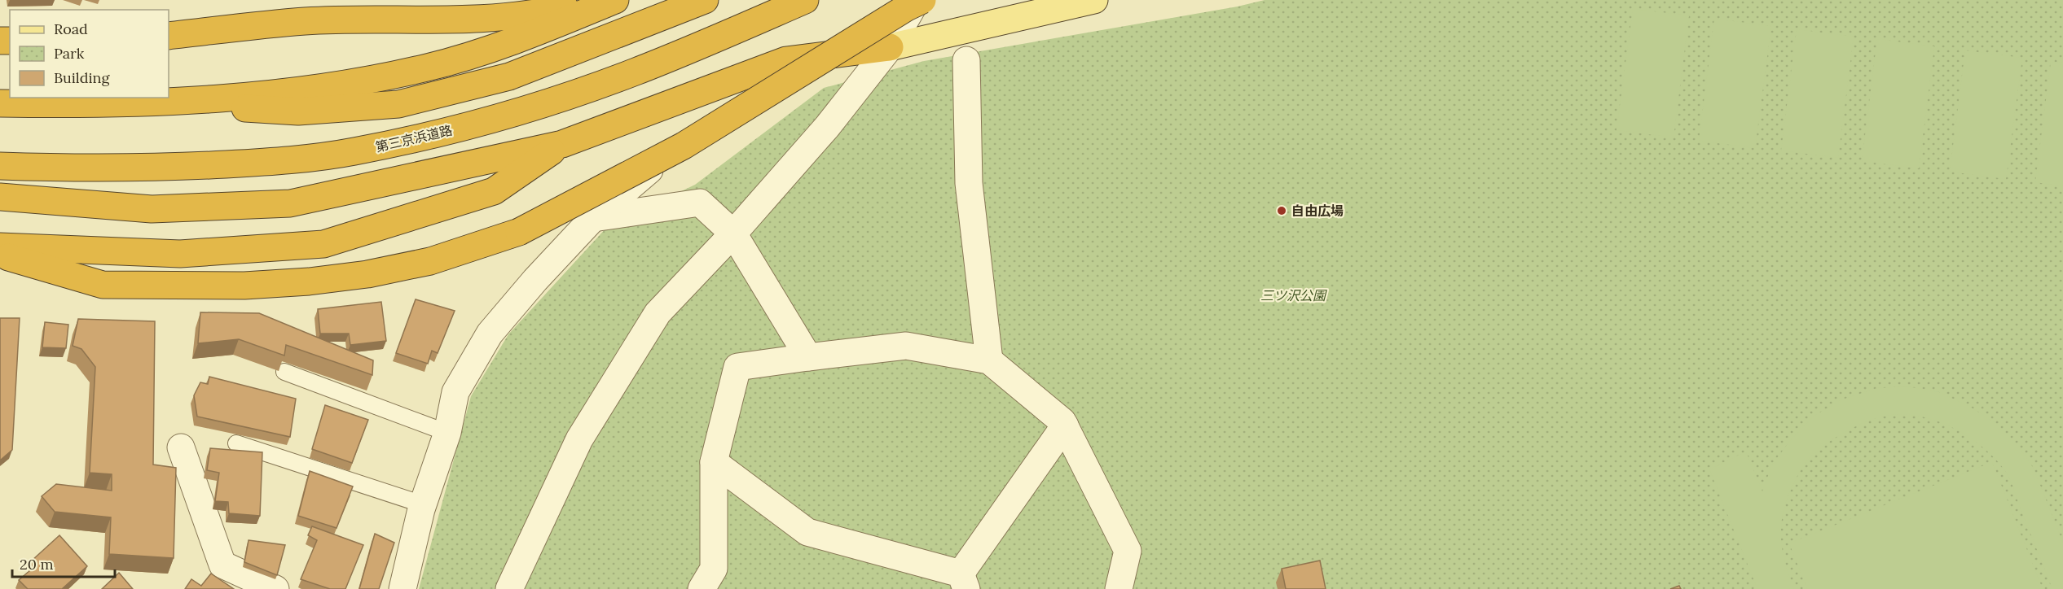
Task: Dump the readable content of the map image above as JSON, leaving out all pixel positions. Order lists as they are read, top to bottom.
{
  "streets": {
    "highway": ["第三京浜道路"]
  },
  "parks": ["三ツ沢公園"],
  "places": ["自由広場"],
  "legend": ["Road", "Park", "Building"],
  "scale_bar": "20 m"
}
